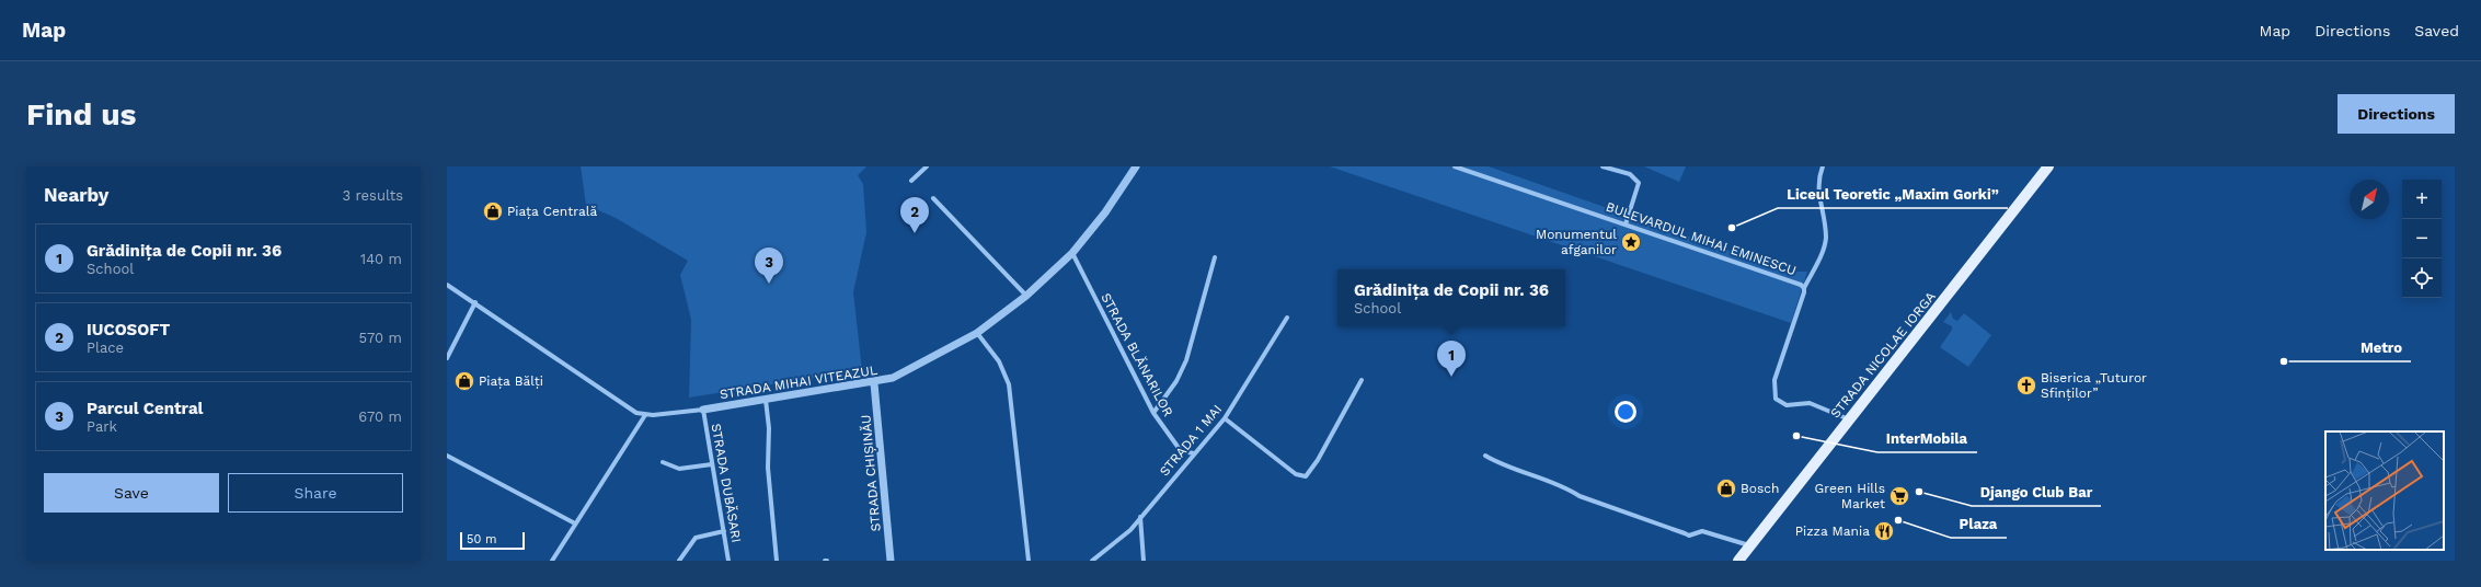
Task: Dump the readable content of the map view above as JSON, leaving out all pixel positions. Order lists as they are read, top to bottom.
{
  "streets": {
    "main road": ["STRADA NICOLAE IORGA"],
    "street": [
      "BULEVARDUL MIHAI EMINESCU",
      "STRADA BLĂNARILOR",
      "STRADA MIHAI VITEAZUL",
      "STRADA 1 MAI",
      "STRADA CHIȘINĂU",
      "STRADA DUBĂSARI"
    ]
  },
  "crossings": [
    ["BULEVARDUL MIHAI EMINESCU", "STRADA NICOLAE IORGA"],
    ["STRADA BLĂNARILOR", "STRADA MIHAI VITEAZUL"],
    ["STRADA BLĂNARILOR", "STRADA 1 MAI"],
    ["STRADA MIHAI VITEAZUL", "STRADA CHIȘINĂU"],
    ["STRADA MIHAI VITEAZUL", "STRADA DUBĂSARI"]
  ],
  "places": {
    "shop": ["Piața Centrală", "Piața Bălți", "Bosch"],
    "other": [
      "Liceul Teoretic „Maxim Gorki”",
      "Metro",
      "InterMobila",
      "Django Club Bar",
      "Plaza"
    ],
    "place": ["Monumentul afganilor"],
    "church": ["Biserica „Tuturor Sfinților”"],
    "supermarket": ["Green Hills Market"],
    "restaurant": ["Pizza Mania"]
  },
  "scale_bar": "50 m",
  "north": "top right",
  "page": {
    "header": "Map",
    "nav": ["Map", "Directions", "Saved"],
    "buttons": [
      "Directions",
      ["Save", "Share"]
    ],
    "title": "Find us",
    "heading": ["Nearby", "3 results"],
    "map_buttons": ["+", "−"],
    "pins": ["2", "3", "1"],
    "list": [
      {
        "mark": "1",
        "name": "Grădinița de Copii nr. 36",
        "note": "School",
        "value": "140 m"
      },
      {
        "mark": "2",
        "name": "IUCOSOFT",
        "note": "Place",
        "value": "570 m"
      },
      {
        "mark": "3",
        "name": "Parcul Central",
        "note": "Park",
        "value": "670 m"
      }
    ],
    "popup": ["Grădinița de Copii nr. 36", "School"],
    "scale": "50 m"
  }
}
